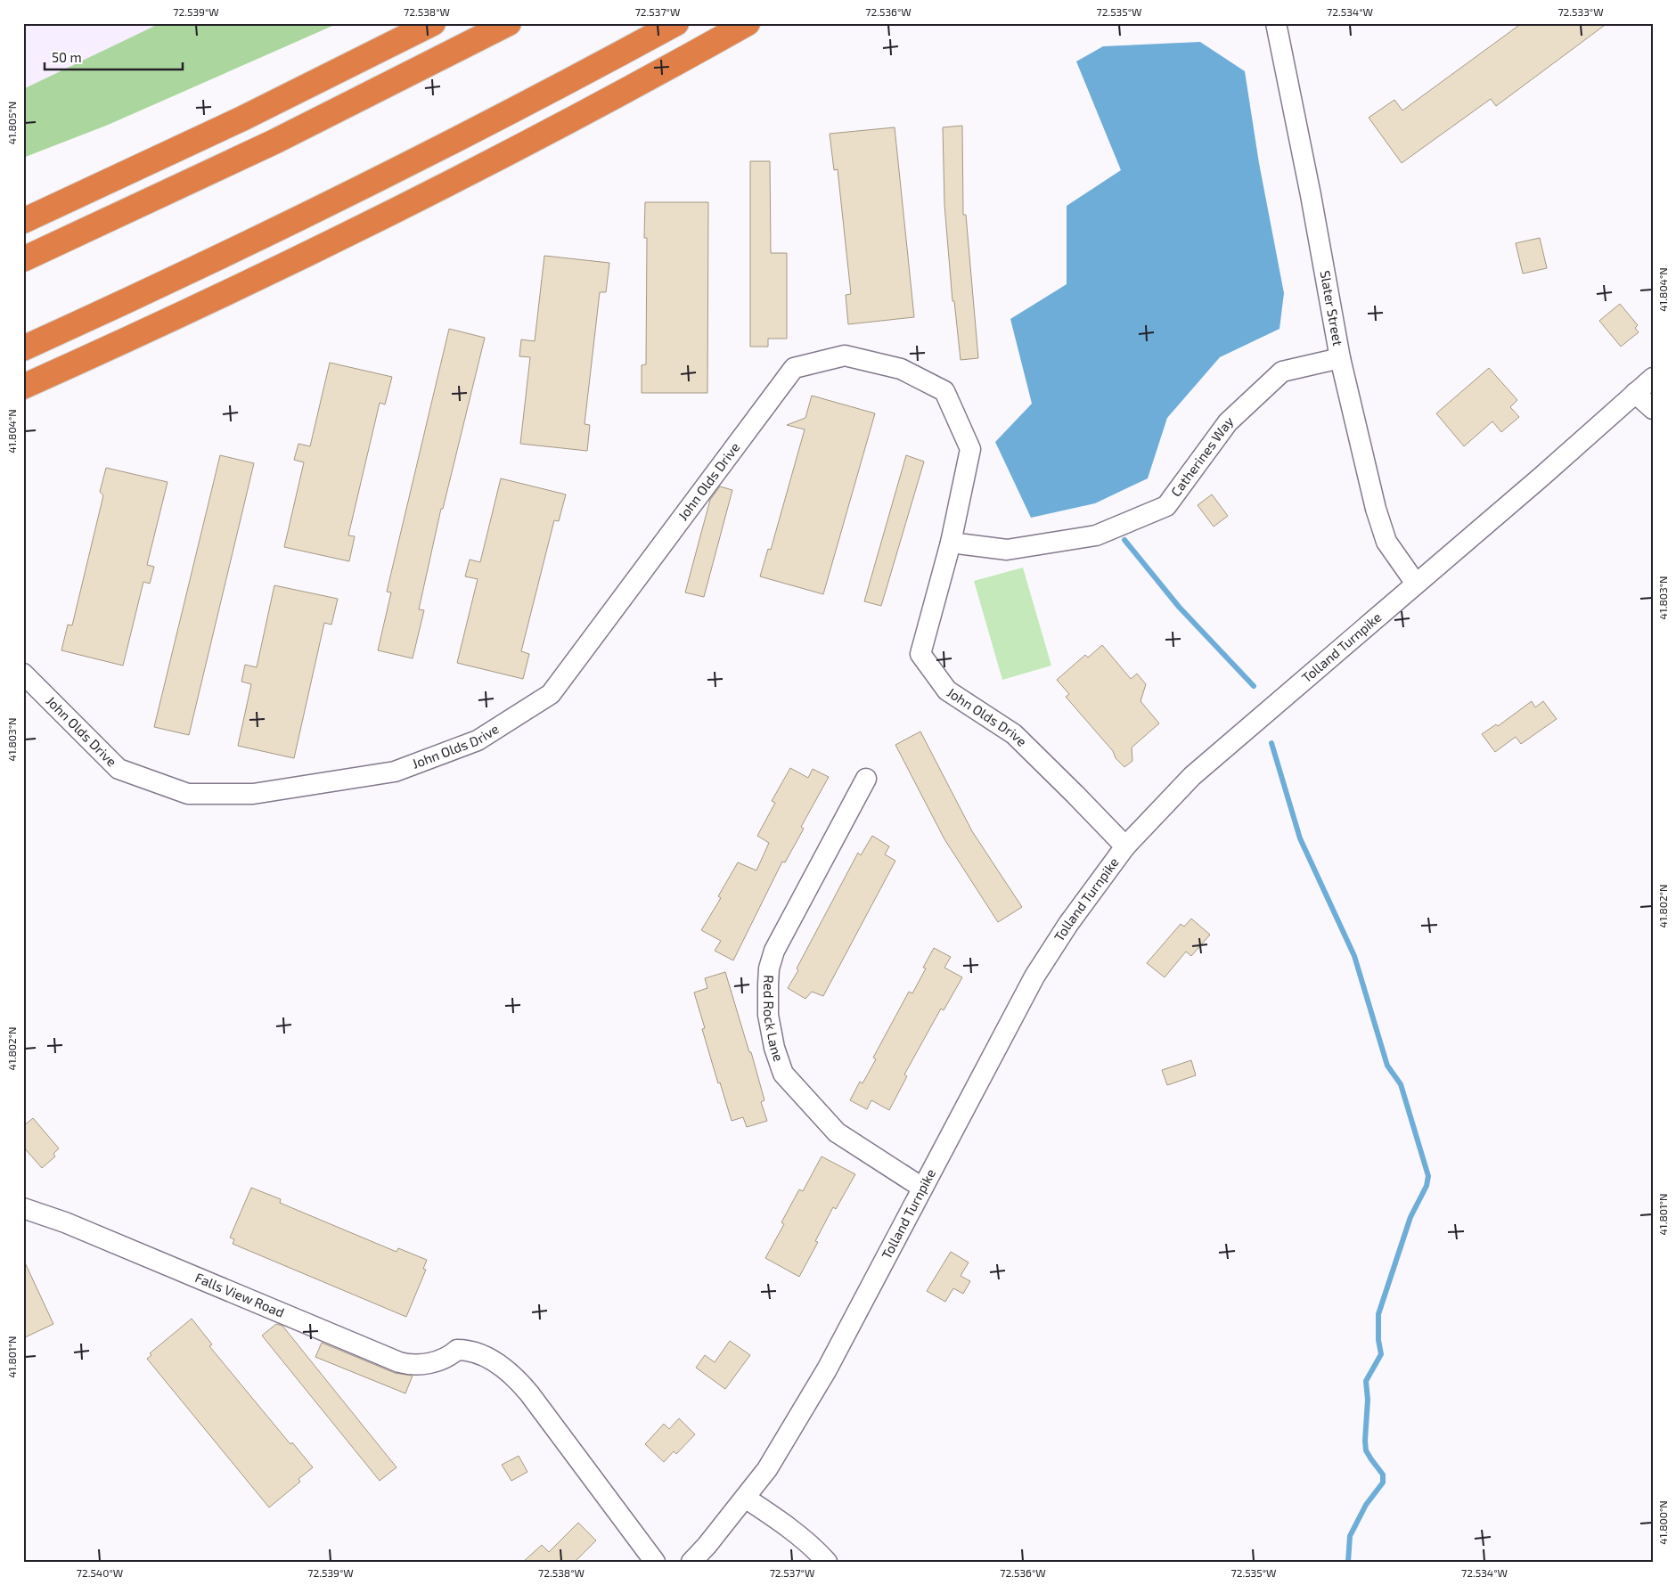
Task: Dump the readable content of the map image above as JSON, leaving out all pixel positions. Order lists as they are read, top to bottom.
{
  "streets": {
    "street": [
      "Slater Street",
      "Catherines Way",
      "John Olds Drive",
      "Tolland Turnpike",
      "Red Rock Lane",
      "Falls View Road"
    ]
  },
  "crossings": [
    ["Slater Street", "Catherines Way"],
    ["Slater Street", "Tolland Turnpike"],
    ["Catherines Way", "John Olds Drive"],
    ["John Olds Drive", "Tolland Turnpike"],
    ["Tolland Turnpike", "Red Rock Lane"]
  ],
  "scale_bar": "50 m",
  "coordinates": [
    "72.539°W",
    "72.538°W",
    "72.537°W",
    "72.536°W",
    "72.535°W",
    "72.534°W",
    "72.533°W",
    "41.805°N",
    "41.804°N",
    "41.803°N",
    "41.802°N",
    "41.801°N",
    "41.800°N",
    "72.540°W"
  ]
}
